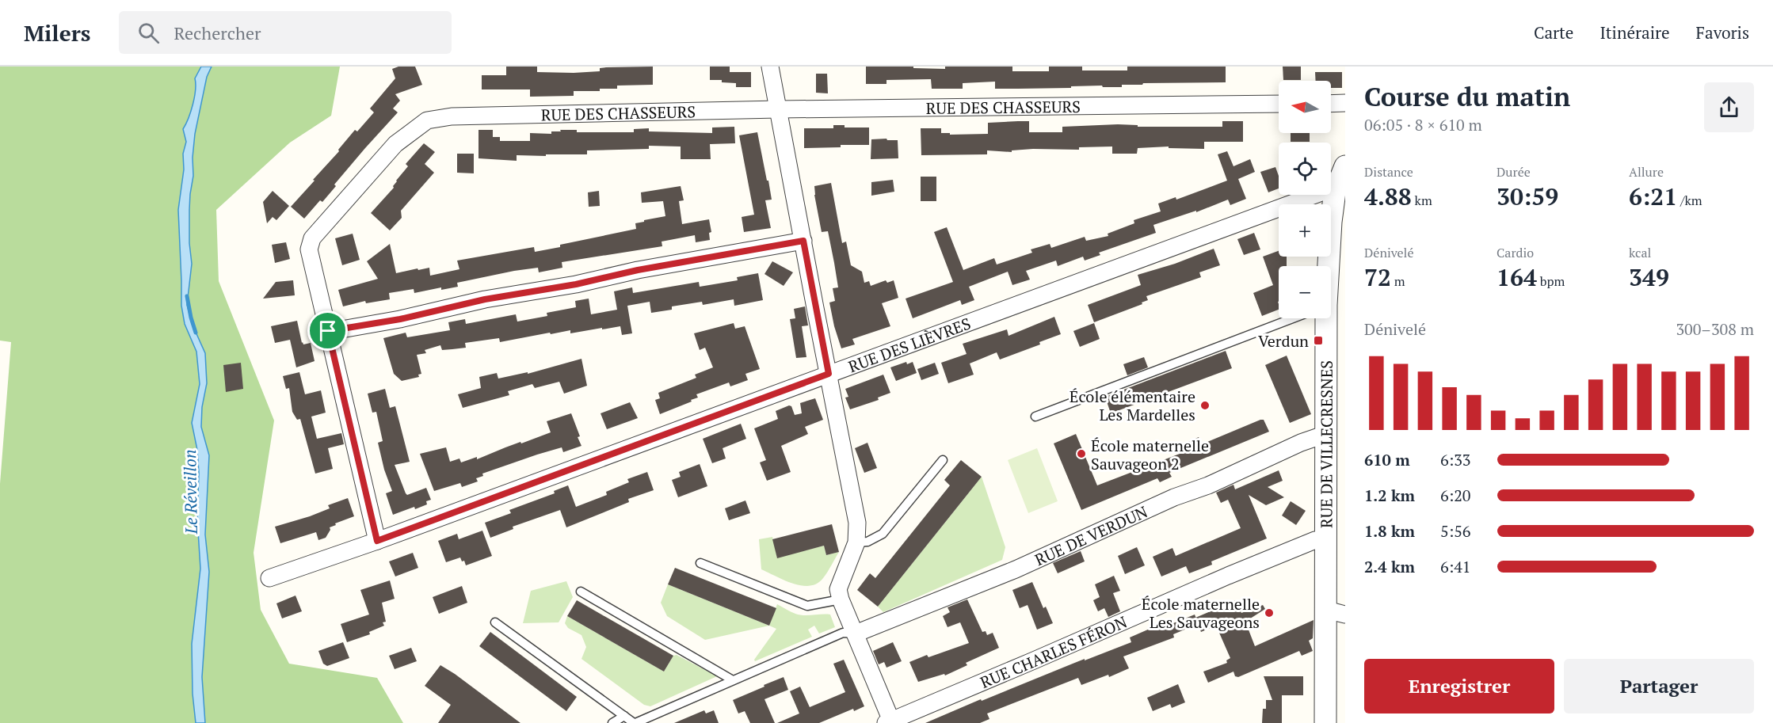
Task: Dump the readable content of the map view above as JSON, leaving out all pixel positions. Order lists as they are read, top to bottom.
{
  "streets": {
    "street": [
      "RUE DES CHASSEURS",
      "RUE DES LIÈVRES",
      "RUE DE VILLECRESNES",
      "RUE DE VERDUN",
      "RUE CHARLES FÉRON"
    ]
  },
  "crossings": [
    ["RUE DES CHASSEURS", "RUE DES LIÈVRES"],
    ["RUE DES LIÈVRES", "RUE DE VILLECRESNES"],
    ["RUE DE VILLECRESNES", "RUE DE VERDUN"],
    ["RUE DE VILLECRESNES", "RUE CHARLES FÉRON"]
  ],
  "water": ["Le Réveillon"],
  "places": {
    "transit": ["Verdun"],
    "other": ["École élémentaire Les Mardelles", "École maternelle Sauvageon 2", "École maternelle Les Sauvageons"]
  },
  "north": "left",
  "page": {
    "header": "Milers",
    "search": "Rechercher",
    "nav": ["Carte", "Itinéraire", "Favoris"],
    "heading": ["Course du matin", "06:05 · 8 × 610 m"],
    "map_buttons": ["+", "−"],
    "stats": [
      ["Distance", "4.88 km"],
      ["Durée", "30:59"],
      ["Allure", "6:21 /km"],
      ["Dénivelé", "72 m"],
      ["Cardio", "164 bpm"],
      ["kcal", "349"]
    ],
    "chart": ["Dénivelé", "300–308 m"],
    "list": [
      {
        "name": "610 m",
        "note": "6:33"
      },
      {
        "name": "1.2 km",
        "note": "6:20"
      },
      {
        "name": "1.8 km",
        "note": "5:56"
      },
      {
        "name": "2.4 km",
        "note": "6:41"
      }
    ],
    "buttons": ["Enregistrer", "Partager"]
  }
}
